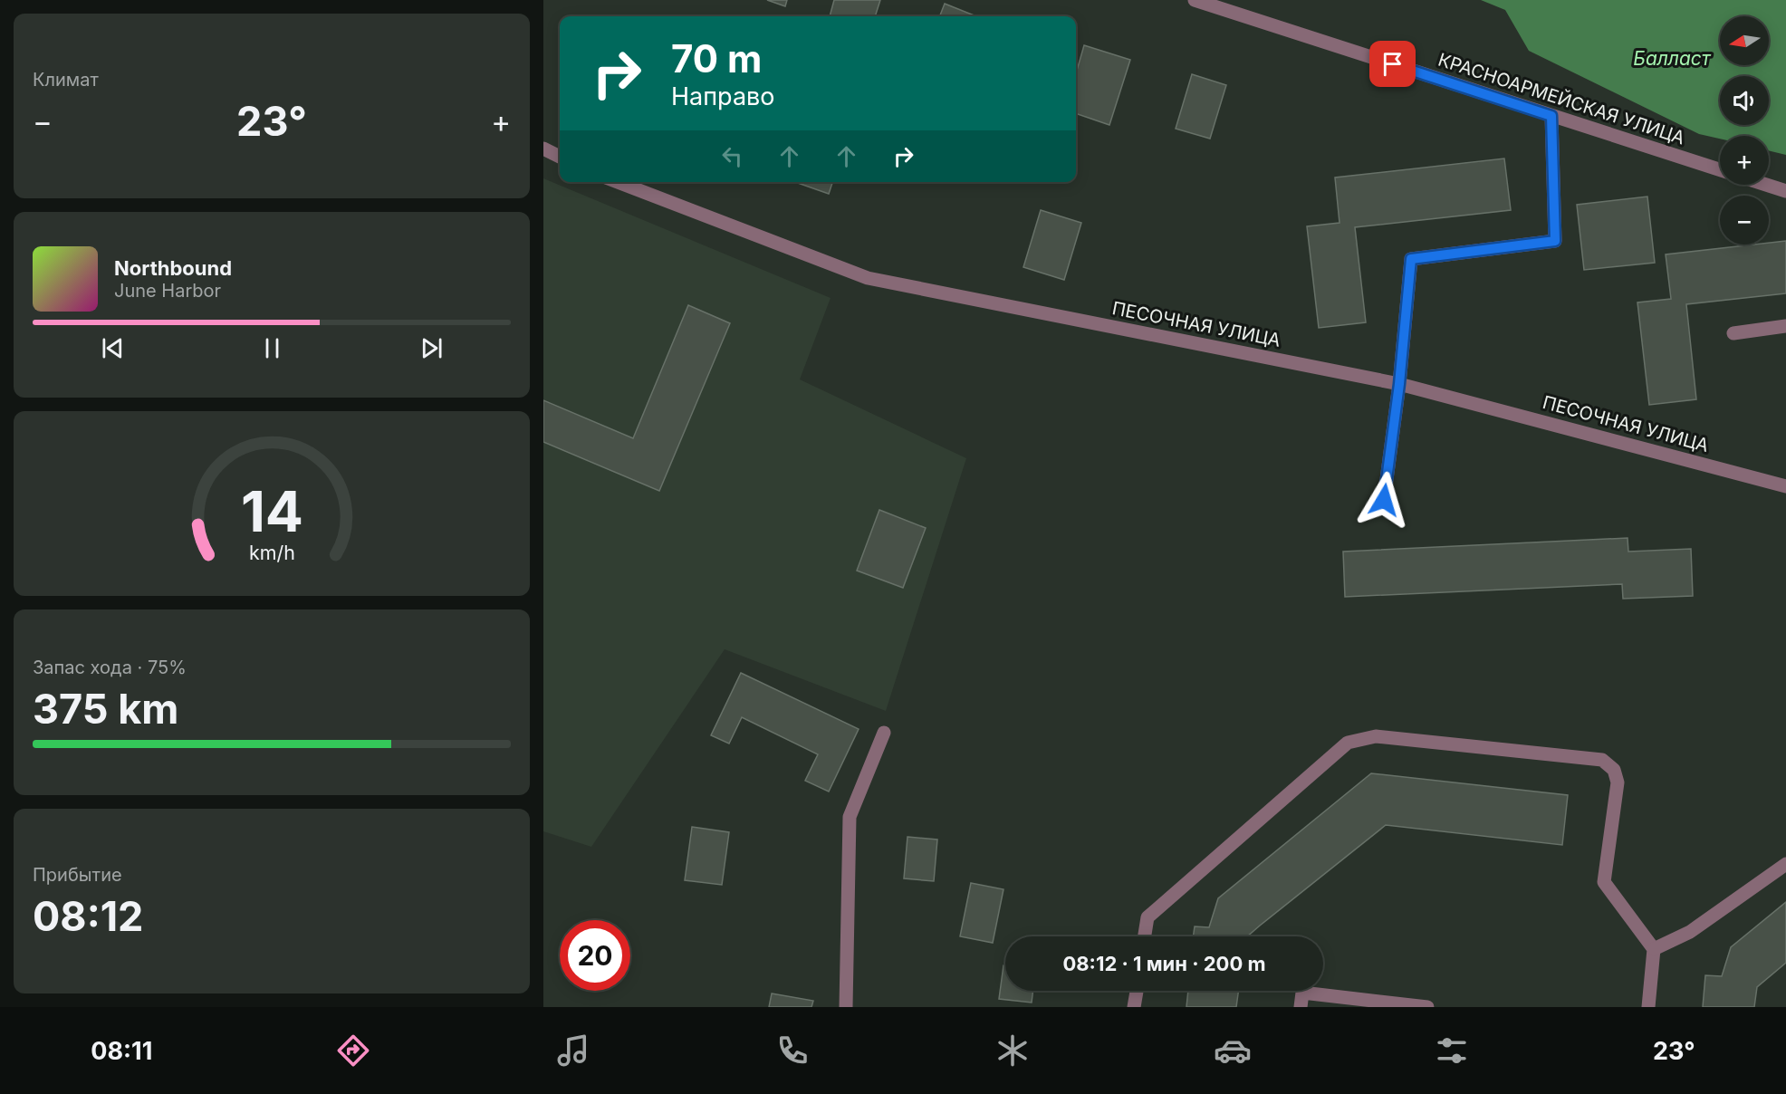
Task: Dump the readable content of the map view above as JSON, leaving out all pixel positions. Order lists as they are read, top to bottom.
{
  "streets": {
    "street": ["КРАСНОАРМЕЙСКАЯ УЛИЦА", "ПЕСОЧНАЯ УЛИЦА"]
  },
  "water": ["Балласт"],
  "north": "left",
  "page": {
    "tile": [
      "Климат",
      ["Запас хода · 75%", "375 km"],
      ["Прибытие", "08:12"]
    ],
    "map_buttons": ["+", "−"],
    "turn": ["70 m", "Направо"],
    "heat": ["−", "23°", "+"],
    "song": ["Northbound", "June Harbor"],
    "limit": "20",
    "trip": "08:12 · 1 мин · 200 m",
    "tabs": ["08:11", "23°"],
    "gauge": ["14", "km/h"]
  }
}
